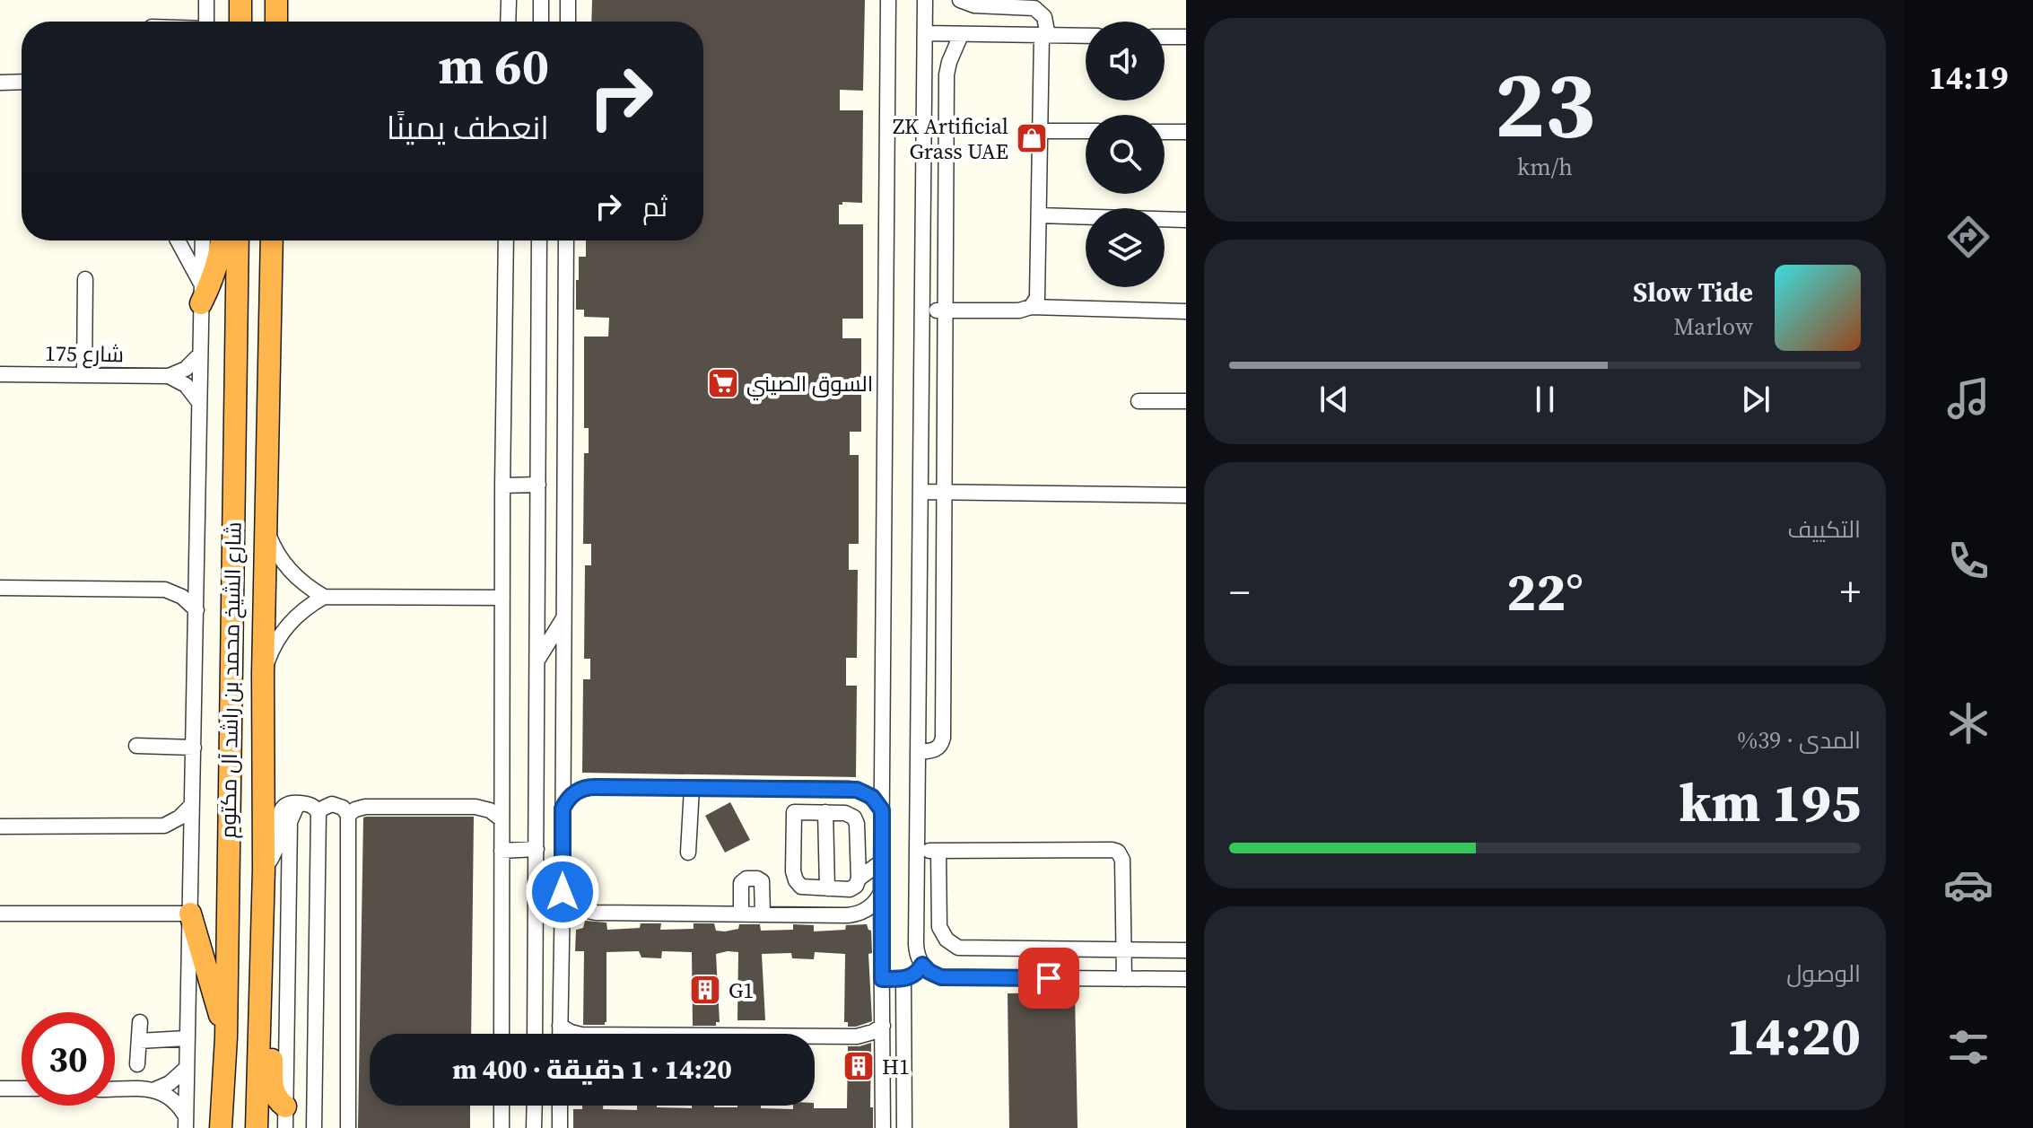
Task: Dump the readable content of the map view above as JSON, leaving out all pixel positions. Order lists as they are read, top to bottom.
{
  "streets": {
    "highway": ["شارع الشيخ محمد بن راشد آل مكتوم"],
    "street": ["شارع 175"]
  },
  "places": {
    "shop": ["ZK Artificial Grass UAE"],
    "supermarket": ["السوق الصيني"],
    "building": ["G1", "H1"]
  },
  "page": {
    "tabs": "14:19",
    "tile": [
      ["23", "km/h"],
      "التكييف",
      ["المدى · 39%", "195 km"],
      ["الوصول", "14:20"]
    ],
    "turn": ["60 m", "انعطف يمينًا"],
    "then": "ثم",
    "song": ["Slow Tide", "Marlow"],
    "heat": ["−", "22°", "+"],
    "limit": "30",
    "trip": "14:20 · 1 دقيقة · 400 m"
  }
}
